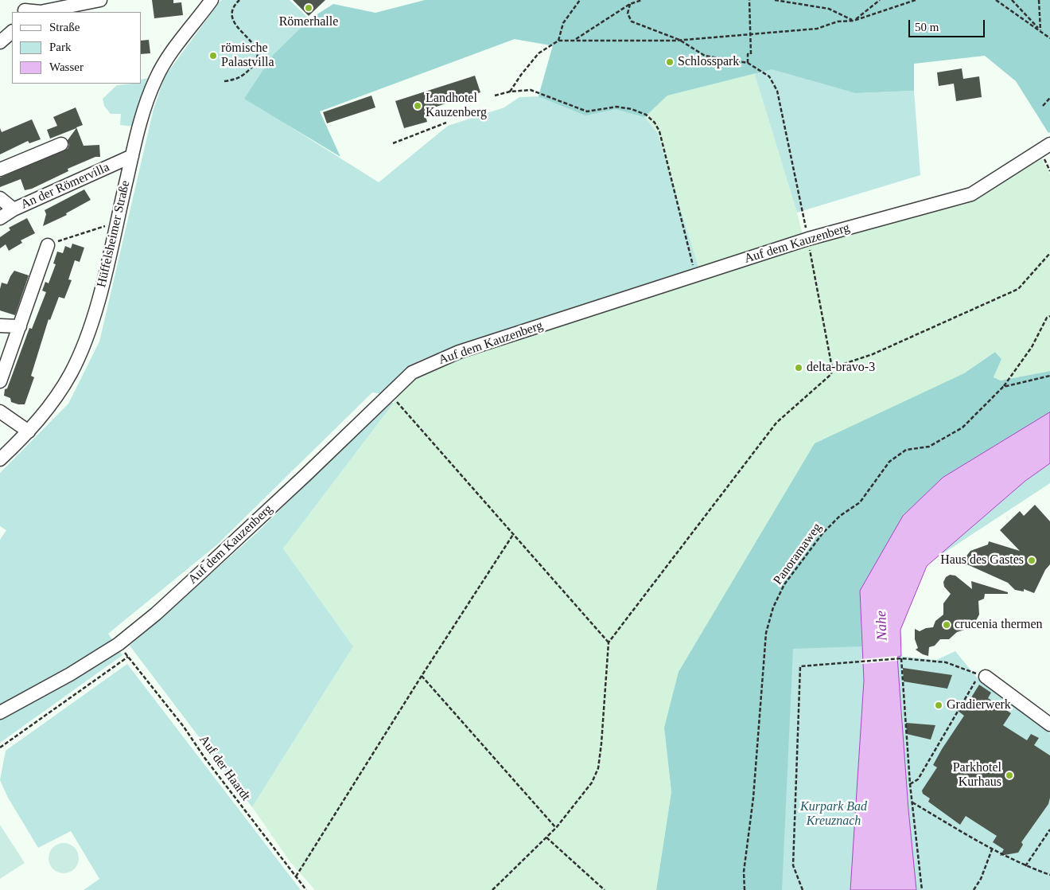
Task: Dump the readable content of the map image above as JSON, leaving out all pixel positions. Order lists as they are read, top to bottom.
{
  "streets": {
    "street": ["An der Römervilla", "Hüffelsheimer Straße", "Auf dem Kauzenberg"],
    "path": ["Panoramaweg", "Auf der Haardt"]
  },
  "crossings": [
    ["An der Römervilla", "Hüffelsheimer Straße"]
  ],
  "water": ["Nahe"],
  "parks": ["Kurpark Bad Kreuznach"],
  "places": [
    "Römerhalle",
    "römische Palastvilla",
    "Schlosspark",
    "Landhotel Kauzenberg",
    "delta-bravo-3",
    "Haus des Gastes",
    "crucenia thermen",
    "Gradierwerk",
    "Parkhotel Kurhaus"
  ],
  "legend": ["Straße", "Park", "Wasser"],
  "scale_bar": "50 m"
}
